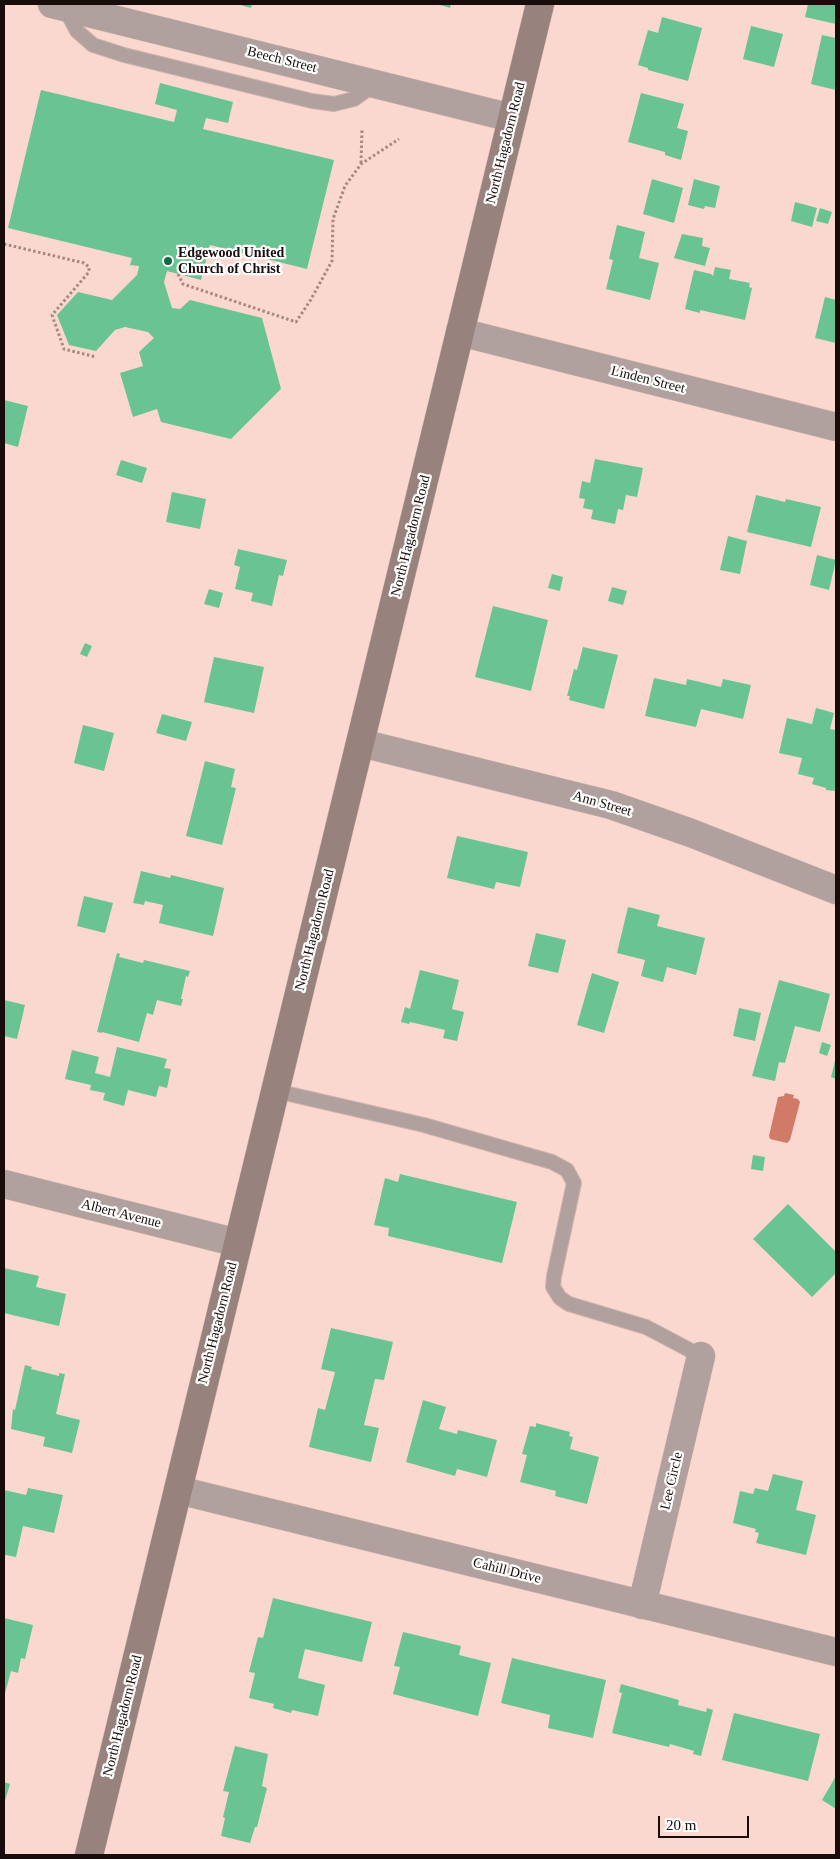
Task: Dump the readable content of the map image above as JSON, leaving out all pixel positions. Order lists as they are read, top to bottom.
{
  "streets": {
    "street": [
      "Beech Street",
      "North Hagadorn Road",
      "Linden Street",
      "Ann Street",
      "Albert Avenue",
      "Lee Circle",
      "Cahill Drive"
    ]
  },
  "crossings": [
    ["Beech Street", "North Hagadorn Road"],
    ["North Hagadorn Road", "Linden Street"],
    ["North Hagadorn Road", "Ann Street"],
    ["North Hagadorn Road", "Albert Avenue"],
    ["North Hagadorn Road", "Cahill Drive"],
    ["Lee Circle", "Cahill Drive"]
  ],
  "places": ["Edgewood United Church of Christ"],
  "scale_bar": "20 m"
}
